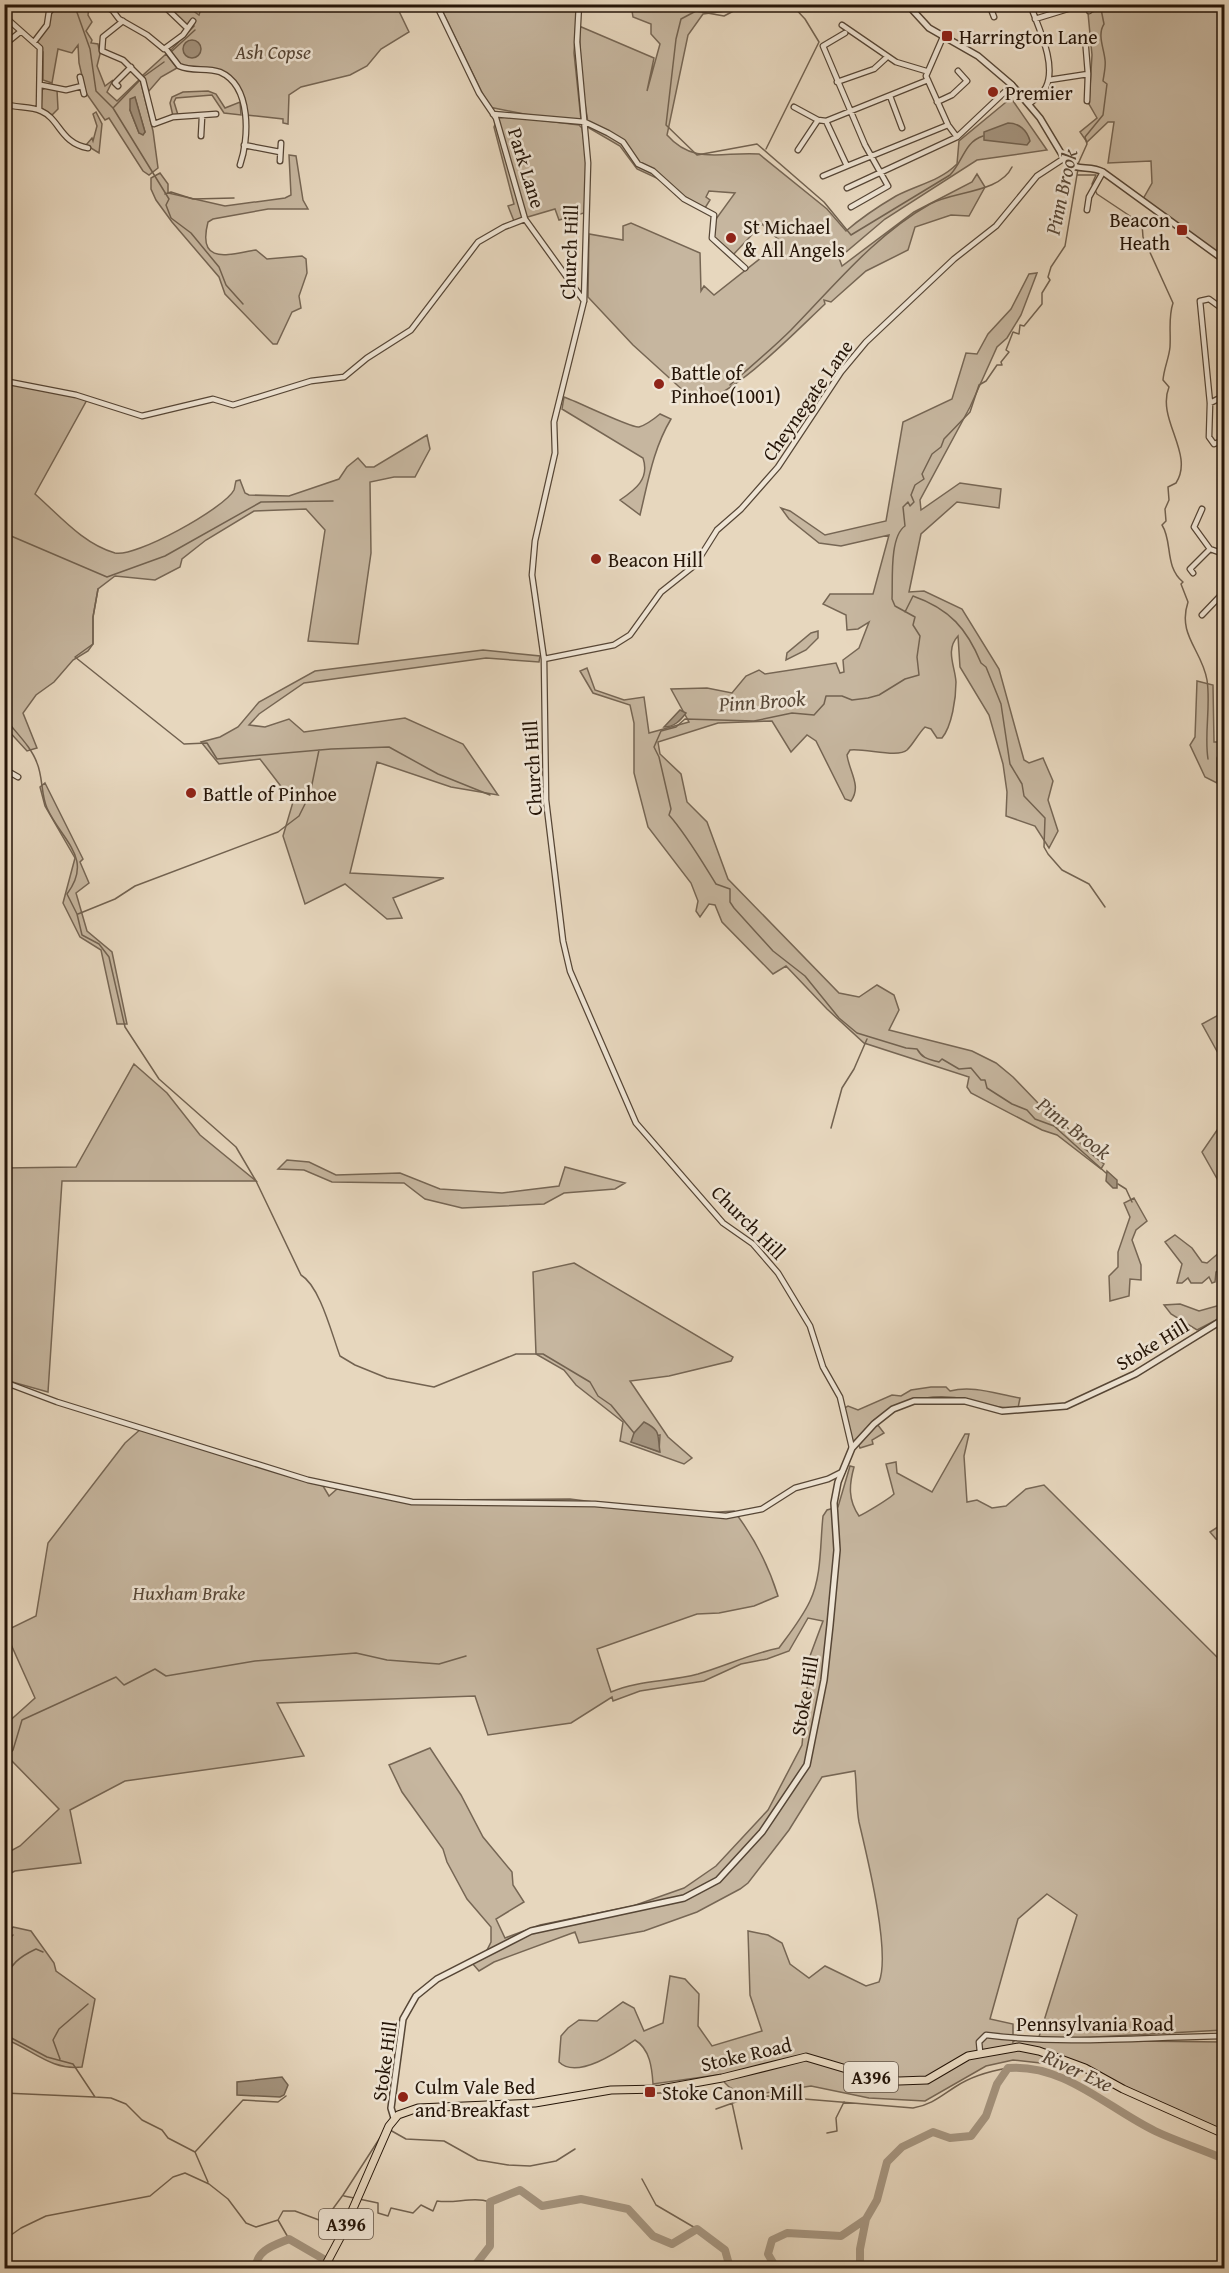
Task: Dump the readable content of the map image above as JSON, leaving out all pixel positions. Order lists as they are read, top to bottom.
{
  "streets": {
    "main road": ["Stoke Road", "A396"],
    "street": [
      "Park Lane",
      "Church Hill",
      "Cheynegate Lane",
      "Stoke Hill",
      "Pennsylvania Road"
    ]
  },
  "crossings": [
    ["Park Lane", "Church Hill"],
    ["Church Hill", "Cheynegate Lane"],
    ["Church Hill", "Stoke Hill"],
    ["Stoke Hill", "Stoke Road"],
    ["Stoke Hill", "A396"],
    ["Pennsylvania Road", "Stoke Road"],
    ["Stoke Road", "A396"]
  ],
  "water": ["Pinn Brook", "River Exe"],
  "parks": ["Ash Copse", "Huxham Brake"],
  "places": {
    "transit": ["Harrington Lane", "Beacon Heath", "Stoke Canon Mill"],
    "other": [
      "Premier",
      "St Michael & All Angels",
      "Battle of Pinhoe(1001)",
      "Beacon Hill",
      "Battle of Pinhoe",
      "Culm Vale Bed and Breakfast"
    ]
  }
}
